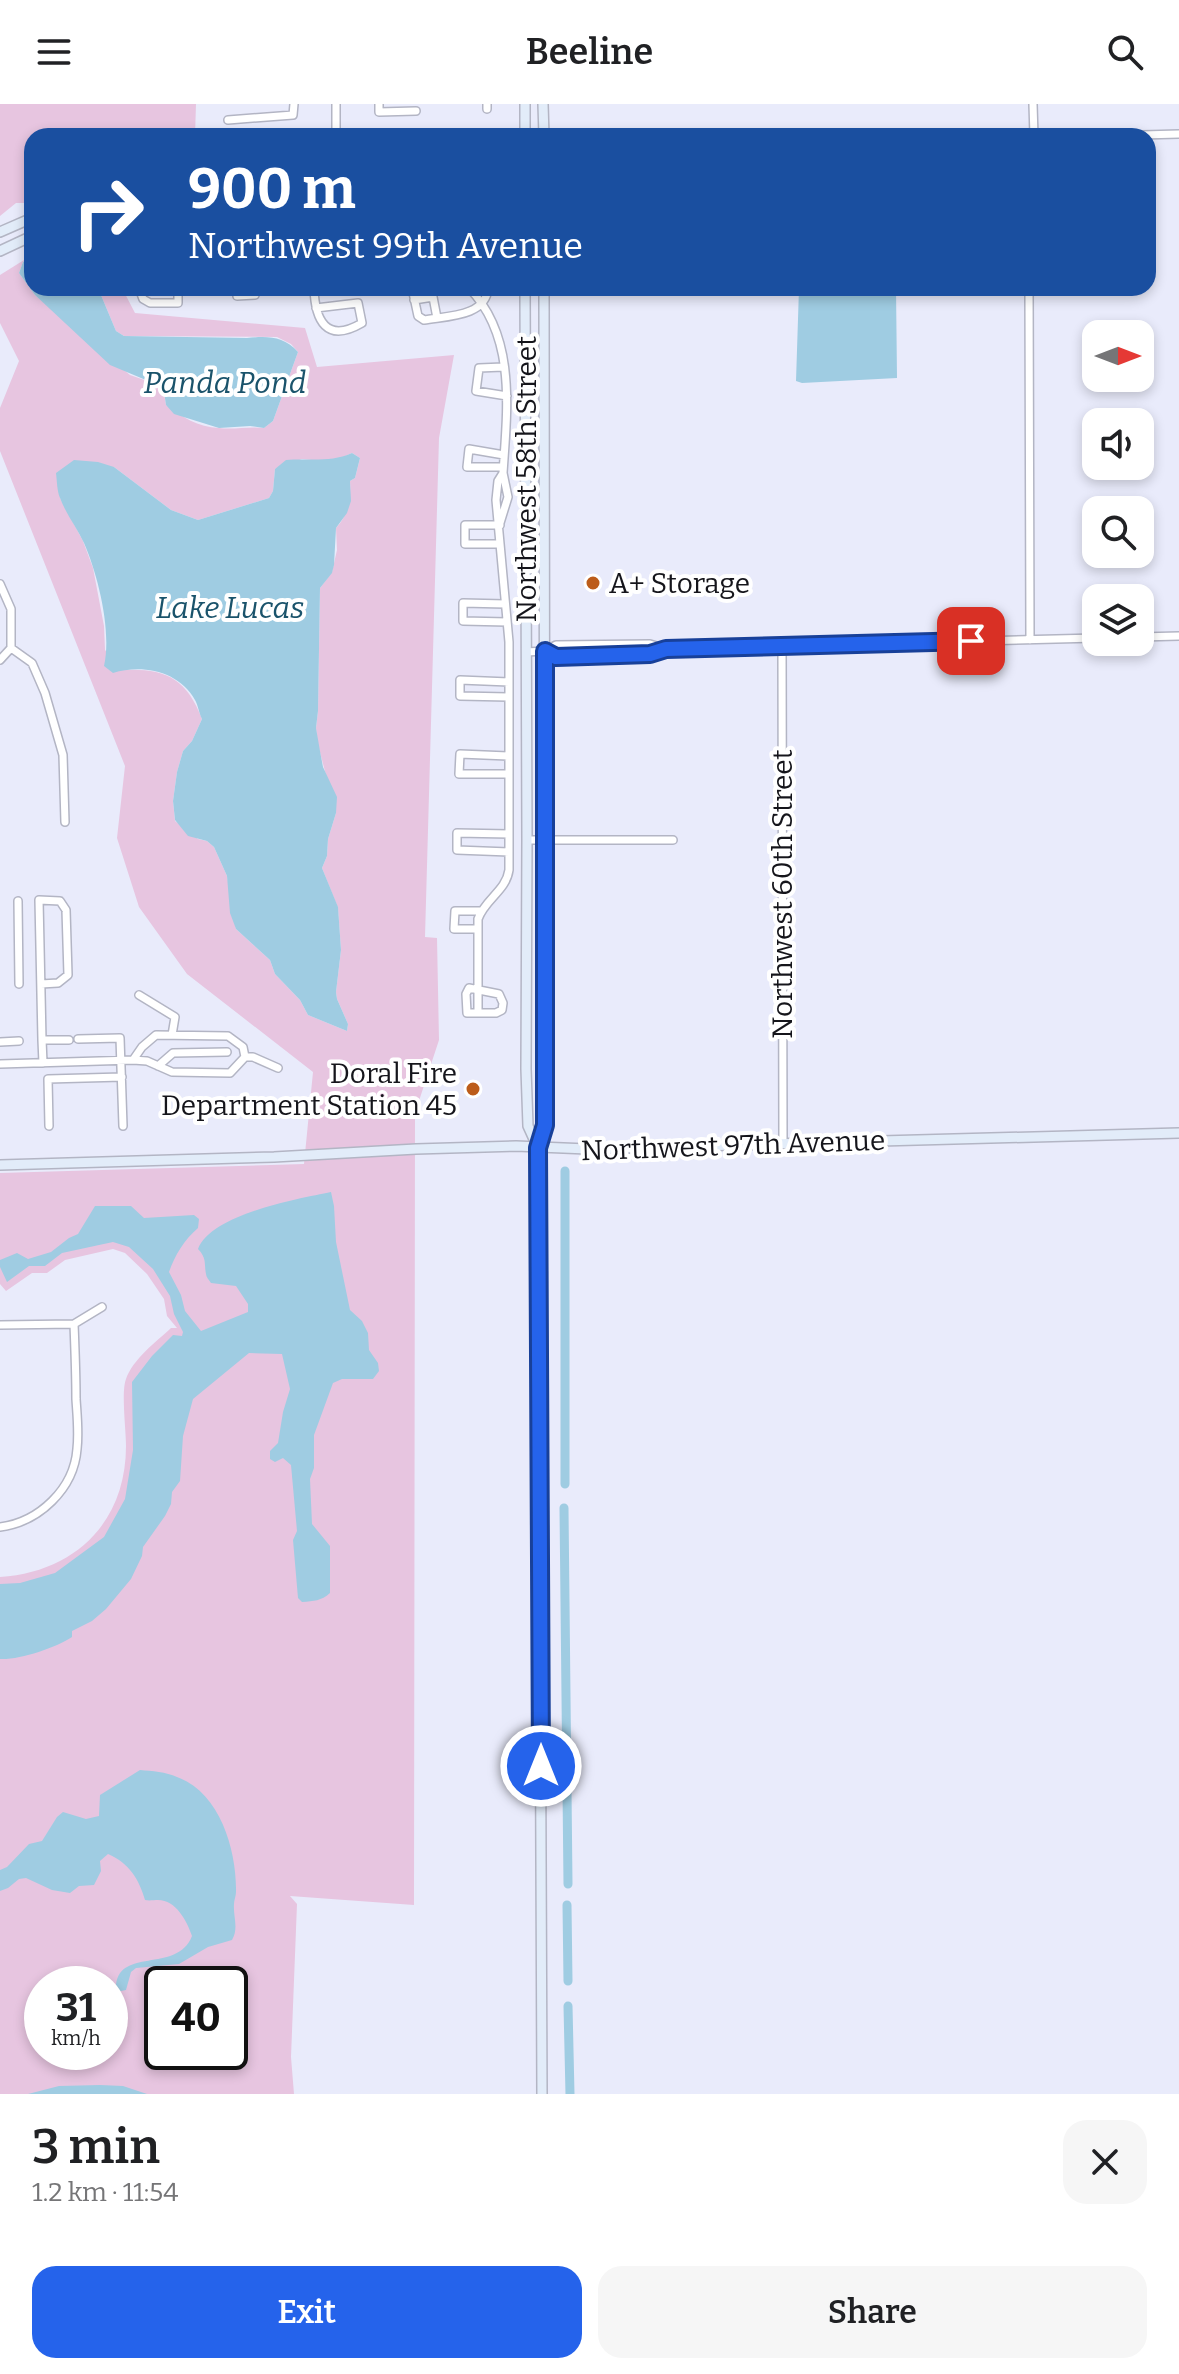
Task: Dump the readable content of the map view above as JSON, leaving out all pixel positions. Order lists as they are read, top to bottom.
{
  "streets": {
    "street": ["Northwest 58th Street", "Northwest 60th Street", "Northwest 97th Avenue"]
  },
  "crossings": [
    ["Northwest 58th Street", "Northwest 97th Avenue"],
    ["Northwest 60th Street", "Northwest 97th Avenue"]
  ],
  "water": ["Panda Pond", "Lake Lucas"],
  "places": ["A+ Storage", "Doral Fire Department Station 45"],
  "north": "right",
  "page": {
    "header": "Beeline",
    "turn": ["900 m", "Northwest 99th Avenue"],
    "speed": "31 km/h",
    "limit": "40",
    "heading": ["3 min", "1.2 km · 11:54"],
    "buttons": ["Exit", "Share"]
  }
}
